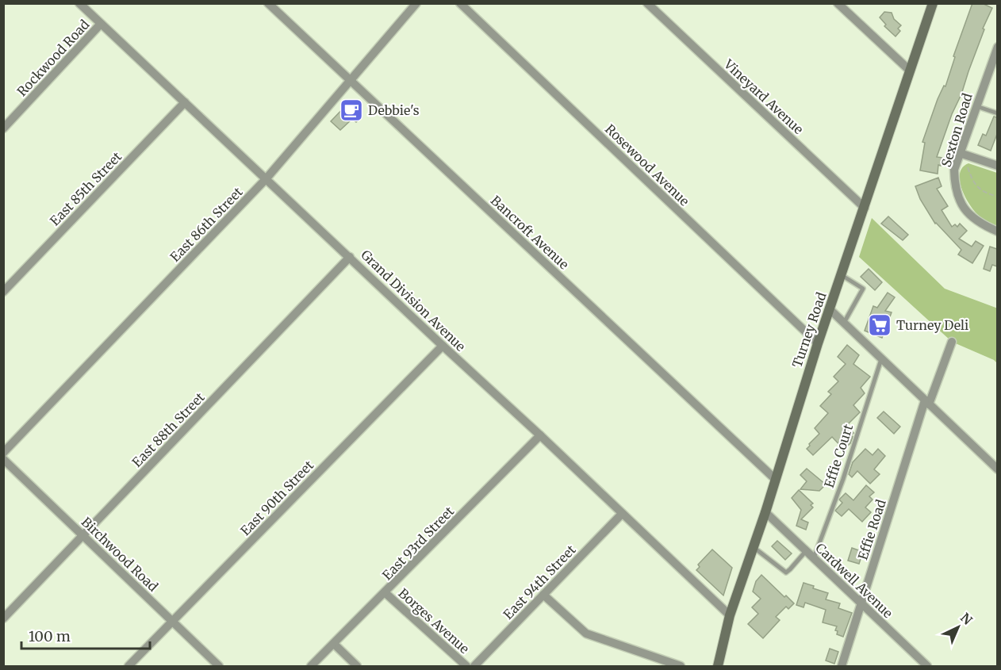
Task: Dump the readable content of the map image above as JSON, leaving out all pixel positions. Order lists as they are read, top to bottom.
{
  "streets": {
    "main road": ["Turney Road"],
    "street": [
      "Rockwood Road",
      "Vineyard Avenue",
      "Sexton Road",
      "Rosewood Avenue",
      "East 85th Street",
      "East 86th Street",
      "Bancroft Avenue",
      "Grand Division Avenue",
      "East 88th Street",
      "East 90th Street",
      "Effie Road",
      "East 93rd Street",
      "Birchwood Road",
      "Cardwell Avenue",
      "East 94th Street",
      "Borges Avenue"
    ],
    "lane": ["Effie Court"]
  },
  "crossings": [
    ["Rockwood Road", "Grand Division Avenue"],
    ["Vineyard Avenue", "Turney Road"],
    ["Rosewood Avenue", "Turney Road"],
    ["East 85th Street", "Grand Division Avenue"],
    ["East 86th Street", "Bancroft Avenue"],
    ["East 86th Street", "Grand Division Avenue"],
    ["Bancroft Avenue", "Turney Road"],
    ["Grand Division Avenue", "Turney Road"],
    ["Grand Division Avenue", "East 88th Street"],
    ["Grand Division Avenue", "East 90th Street"],
    ["Grand Division Avenue", "East 93rd Street"],
    ["Grand Division Avenue", "East 94th Street"],
    ["Turney Road", "Cardwell Avenue"],
    ["East 88th Street", "Birchwood Road"],
    ["Effie Court", "Cardwell Avenue"],
    ["East 90th Street", "Birchwood Road"],
    ["Effie Road", "Cardwell Avenue"],
    ["East 93rd Street", "Borges Avenue"]
  ],
  "places": {
    "cafe": ["Debbie's"],
    "supermarket": ["Turney Deli"]
  },
  "scale_bar": "100 m",
  "north": "top right"
}
